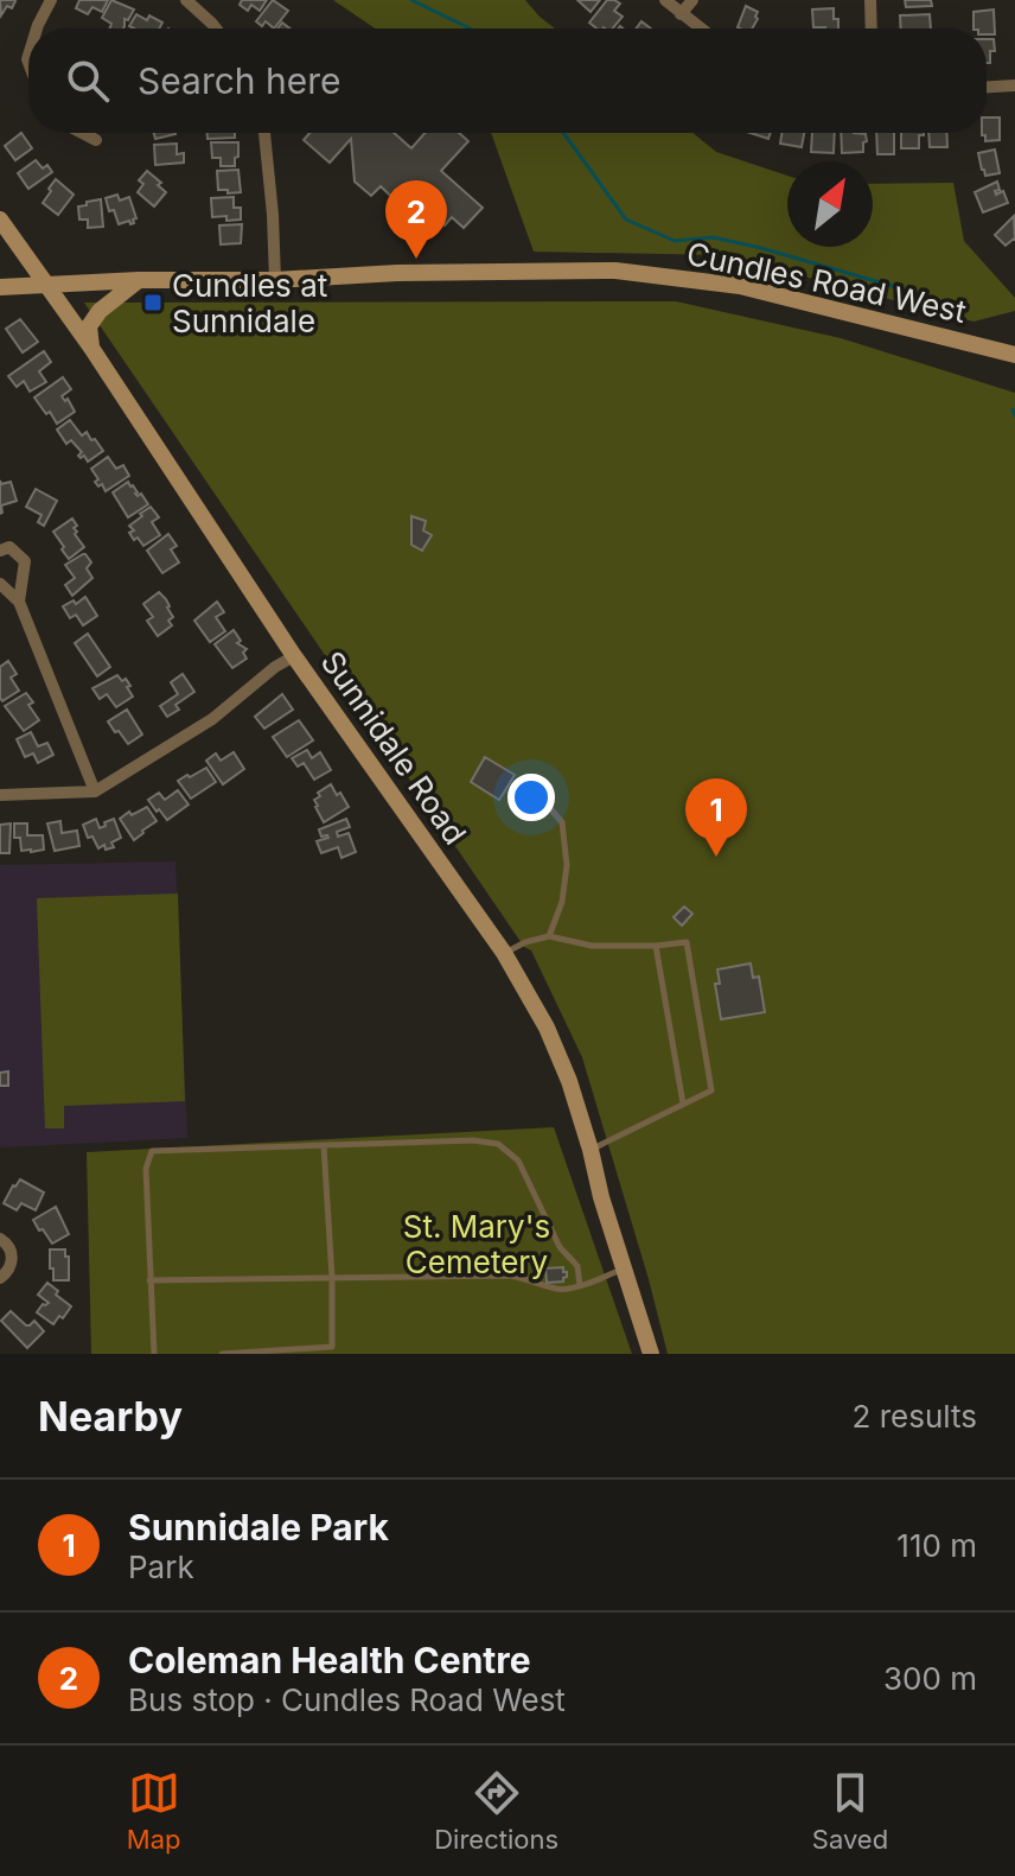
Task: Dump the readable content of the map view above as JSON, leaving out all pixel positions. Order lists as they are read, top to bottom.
{
  "streets": {
    "main road": ["Cundles Road West", "Sunnidale Road"]
  },
  "crossings": [
    ["Cundles Road West", "Sunnidale Road"]
  ],
  "parks": ["St. Mary's Cemetery"],
  "places": {
    "transit": ["Cundles at Sunnidale"]
  },
  "north": "top right",
  "page": {
    "search": "Search here",
    "pins": ["2", "1"],
    "heading": ["Nearby", "2 results"],
    "list": [
      {
        "mark": "1",
        "name": "Sunnidale Park",
        "note": "Park",
        "value": "110 m"
      },
      {
        "mark": "2",
        "name": "Coleman Health Centre",
        "note": "Bus stop · Cundles Road West",
        "value": "300 m"
      }
    ],
    "nav": ["Map", "Directions", "Saved"]
  }
}
